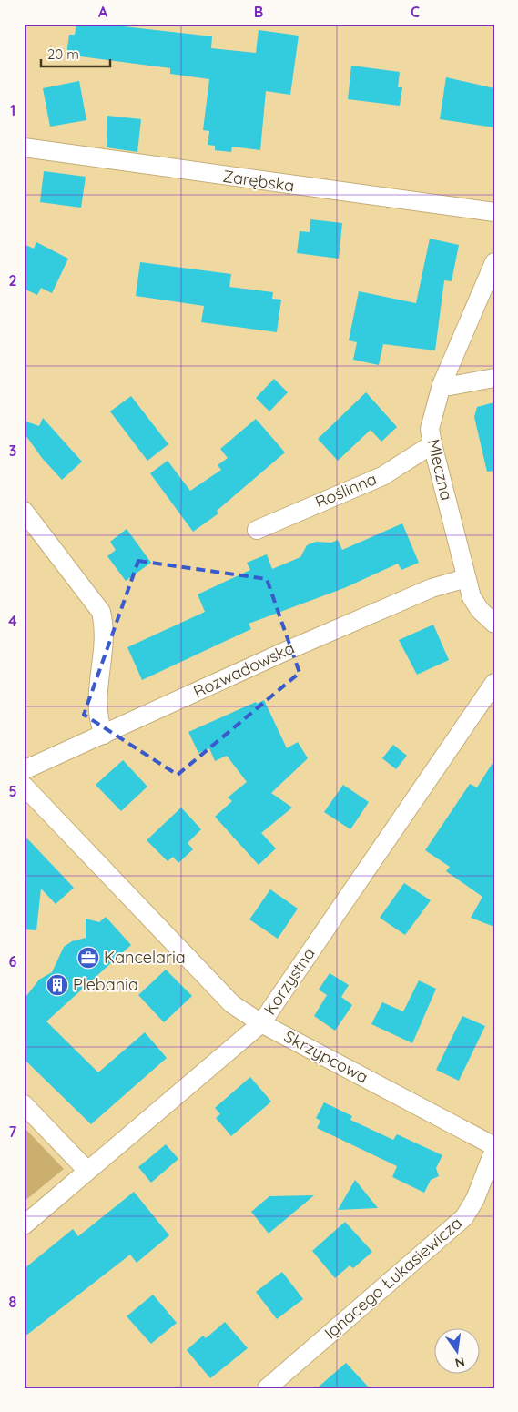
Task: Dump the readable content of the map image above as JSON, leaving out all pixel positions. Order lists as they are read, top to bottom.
{
  "streets": {
    "street": [
      "Zarębska",
      "Mleczna",
      "Roślinna",
      "Rozwadowska",
      "Korzystna",
      "Skrzypcowa",
      "Ignacego Łukasiewicza"
    ]
  },
  "crossings": [
    ["Mleczna", "Roślinna"],
    ["Mleczna", "Rozwadowska"],
    ["Korzystna", "Skrzypcowa"]
  ],
  "places": {
    "office": ["Kancelaria"],
    "building": ["Plebania"]
  },
  "scale_bar": "20 m",
  "north": "bottom",
  "grid": {
    "columns": ["A", "B", "C"],
    "rows": [
      "1",
      "2",
      "3",
      "4",
      "5",
      "6",
      "7",
      "8"
    ]
  }
}
